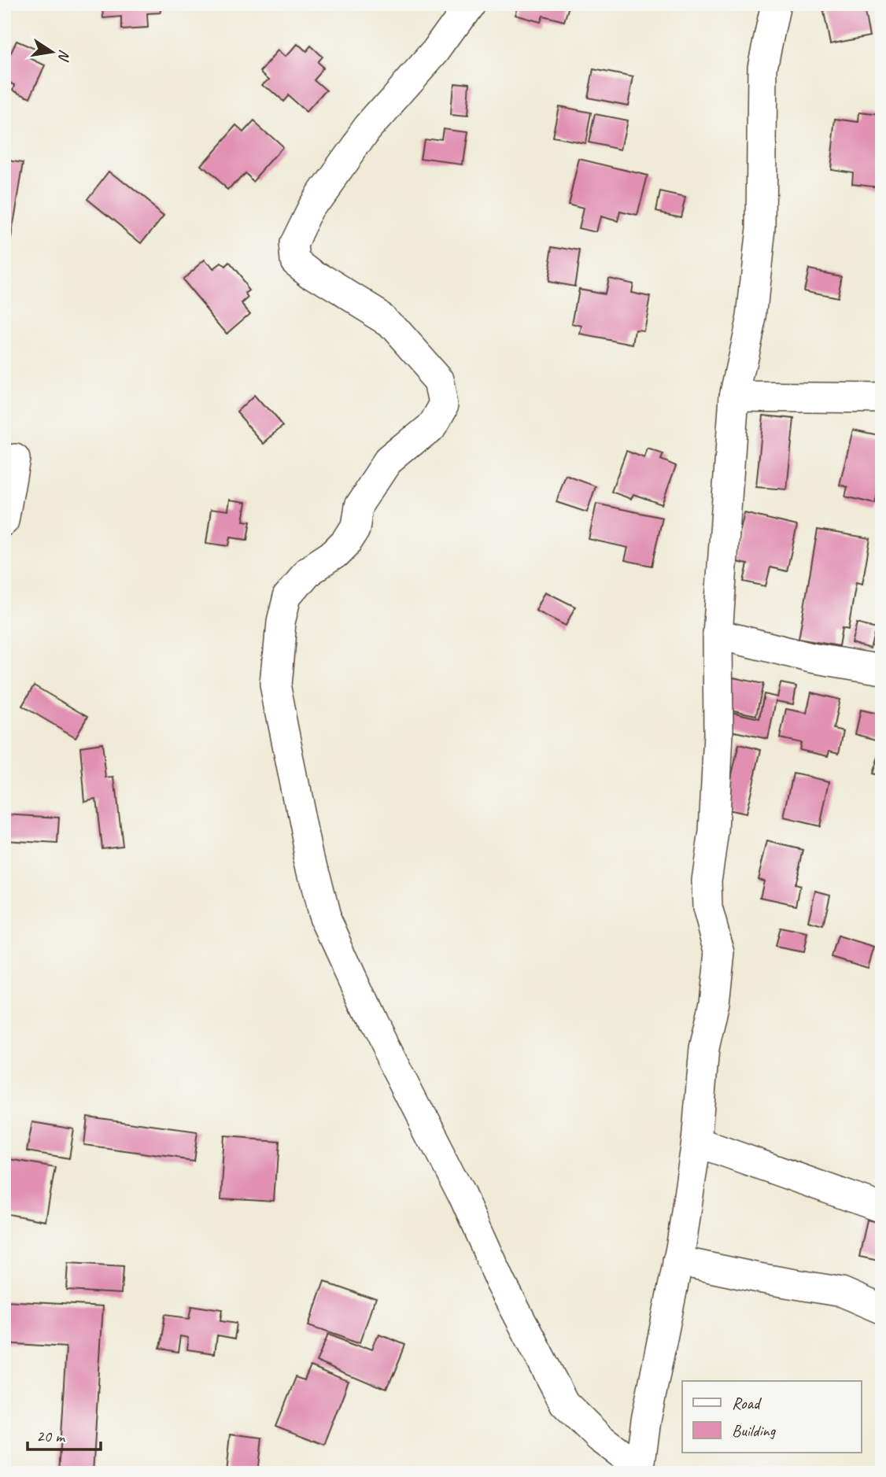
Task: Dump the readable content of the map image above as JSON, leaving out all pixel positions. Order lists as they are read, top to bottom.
{
  "legend": ["Road", "Building"],
  "scale_bar": "20 m",
  "north": "right"
}
